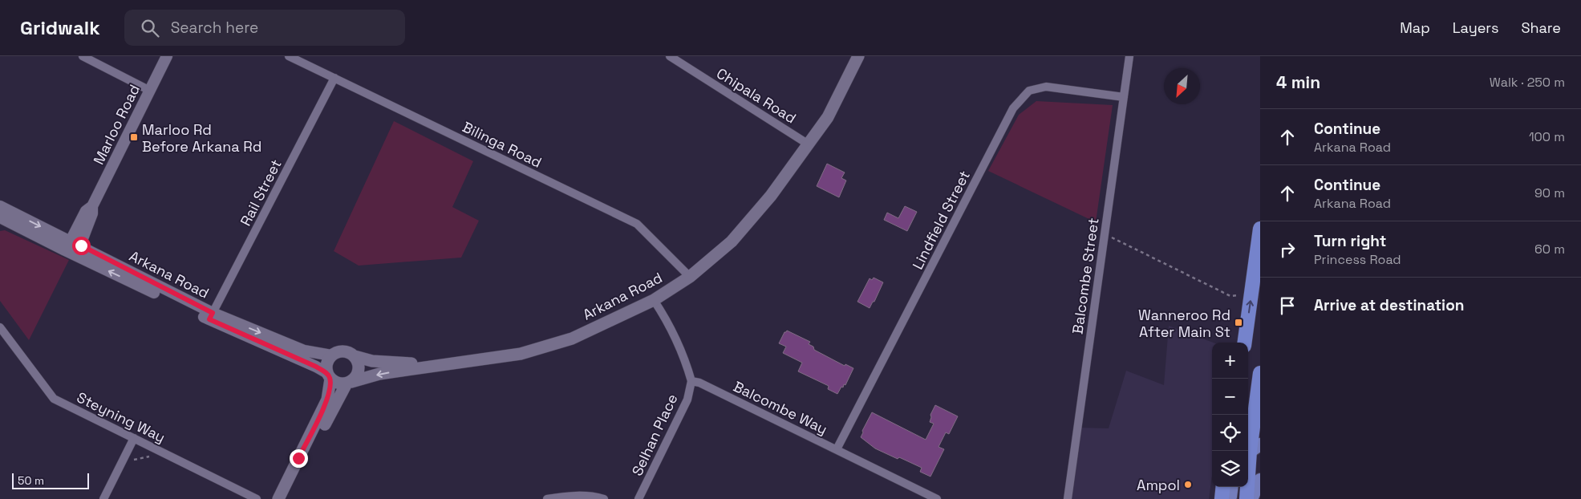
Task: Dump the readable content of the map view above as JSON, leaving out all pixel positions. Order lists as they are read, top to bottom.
{
  "streets": {
    "main road": ["Arkana Road"],
    "street": [
      "Chipala Road",
      "Marloo Road",
      "Bilinga Road",
      "Rail Street",
      "Lindfield Street",
      "Balcombe Street",
      "Balcombe Way",
      "Steyning Way",
      "Selhan Place"
    ]
  },
  "crossings": [
    ["Chipala Road", "Arkana Road"],
    ["Marloo Road", "Arkana Road"],
    ["Bilinga Road", "Rail Street"],
    ["Bilinga Road", "Arkana Road"],
    ["Rail Street", "Arkana Road"],
    ["Lindfield Street", "Balcombe Street"],
    ["Lindfield Street", "Balcombe Way"],
    ["Balcombe Way", "Selhan Place"]
  ],
  "places": {
    "transit": ["Marloo Rd Before Arkana Rd", "Wanneroo Rd After Main St"],
    "other": ["Ampol"]
  },
  "scale_bar": "50 m",
  "north": "bottom left",
  "page": {
    "header": "Gridwalk",
    "search": "Search here",
    "nav": ["Map", "Layers", "Share"],
    "heading": ["4 min", "Walk · 250 m"],
    "list": [
      ["Continue", "Arkana Road", "100 m"],
      ["Continue", "Arkana Road", "90 m"],
      ["Turn right", "Princess Road", "60 m"],
      "Arrive at destination"
    ],
    "map_buttons": ["+", "−"],
    "scale": "50 m"
  }
}
